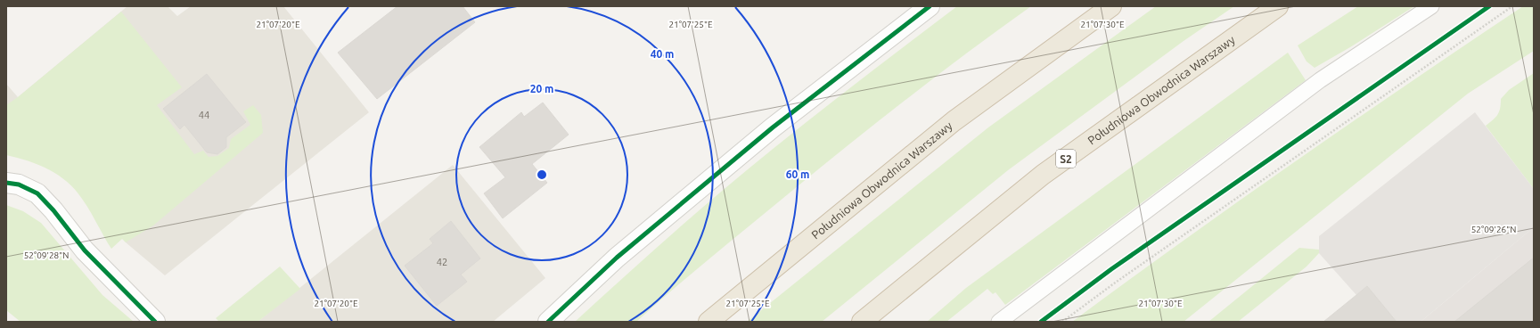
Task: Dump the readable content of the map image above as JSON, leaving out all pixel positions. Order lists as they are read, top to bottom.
{
  "streets": {
    "highway": ["Południowa Obwodnica Warszawy", "S2"]
  },
  "house_numbers": ["44", "42"],
  "coordinates": [
    "21°07'20\"E",
    "21°07'25\"E",
    "21°07'30\"E",
    "52°09'26\"N",
    "52°09'28\"N"
  ],
  "rings": ["40 m", "20 m", "60 m"]
}
